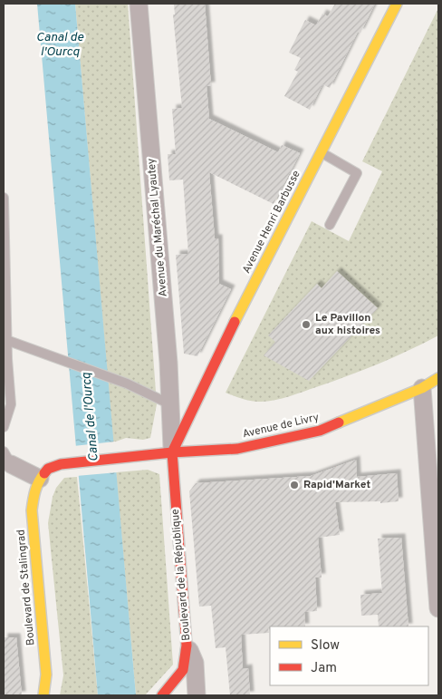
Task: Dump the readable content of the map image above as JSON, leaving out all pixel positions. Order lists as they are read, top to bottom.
{
  "streets": {
    "main road": [
      "Avenue Henri Barbusse",
      "Avenue de Livry",
      "Boulevard de la République",
      "Boulevard de Stalingrad"
    ],
    "street": ["Avenue du Maréchal Lyautey"]
  },
  "crossings": [
    ["Avenue Henri Barbusse", "Avenue du Maréchal Lyautey"],
    ["Avenue Henri Barbusse", "Avenue de Livry"],
    ["Avenue Henri Barbusse", "Boulevard de la République"],
    ["Avenue du Maréchal Lyautey", "Avenue de Livry"],
    ["Avenue du Maréchal Lyautey", "Boulevard de la République"],
    ["Avenue de Livry", "Boulevard de la République"],
    ["Avenue de Livry", "Boulevard de Stalingrad"]
  ],
  "water": ["Canal de l'Ourcq"],
  "places": ["Le Pavillon aux histoires", "Rapid'Market"],
  "legend": ["Slow", "Jam"]
}
